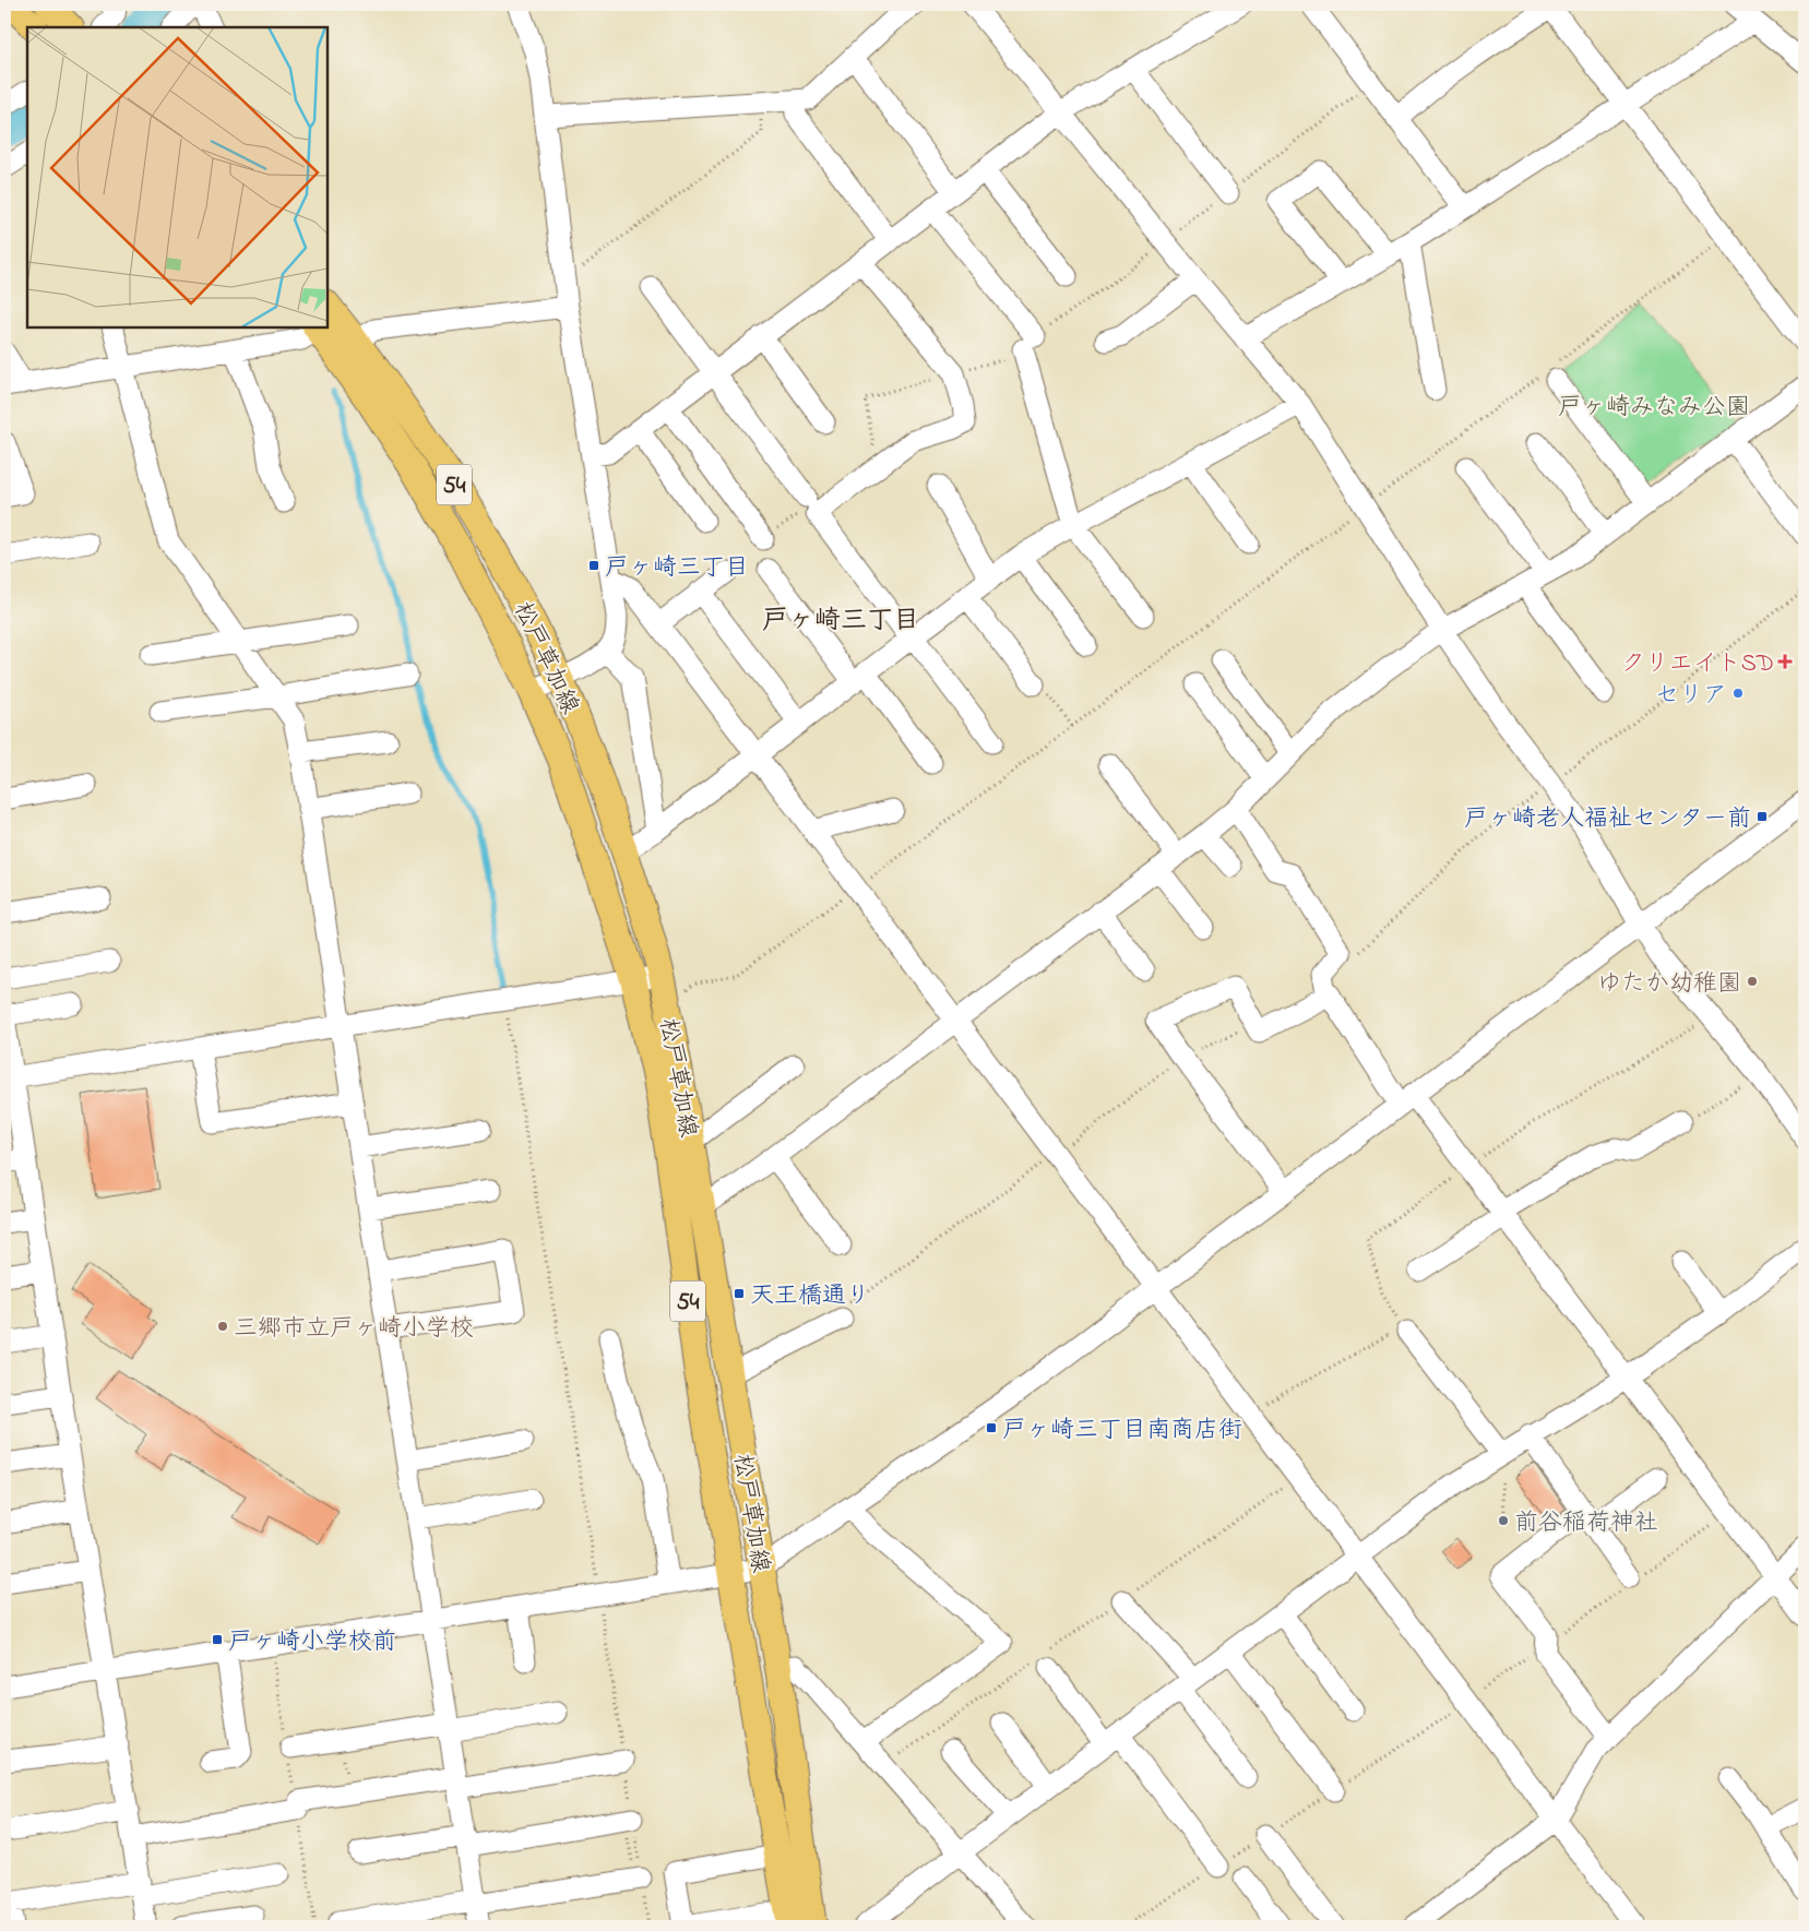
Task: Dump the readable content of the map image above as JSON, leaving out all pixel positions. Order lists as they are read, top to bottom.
{
  "streets": {
    "main road": ["54", "松戸草加線"]
  },
  "districts": ["戸ヶ崎三丁目"],
  "parks": ["戸ヶ崎みなみ公園"],
  "places": {
    "transit": [
      "戸ヶ崎三丁目",
      "戸ヶ崎老人福祉センター前",
      "天王橋通り",
      "戸ヶ崎三丁目南商店街",
      "戸ヶ崎小学校前"
    ],
    "health": ["クリエイトSD"],
    "other": [
      "セリア",
      "ゆたか幼稚園",
      "三郷市立戸ヶ崎小学校",
      "前谷稲荷神社"
    ]
  }
}
